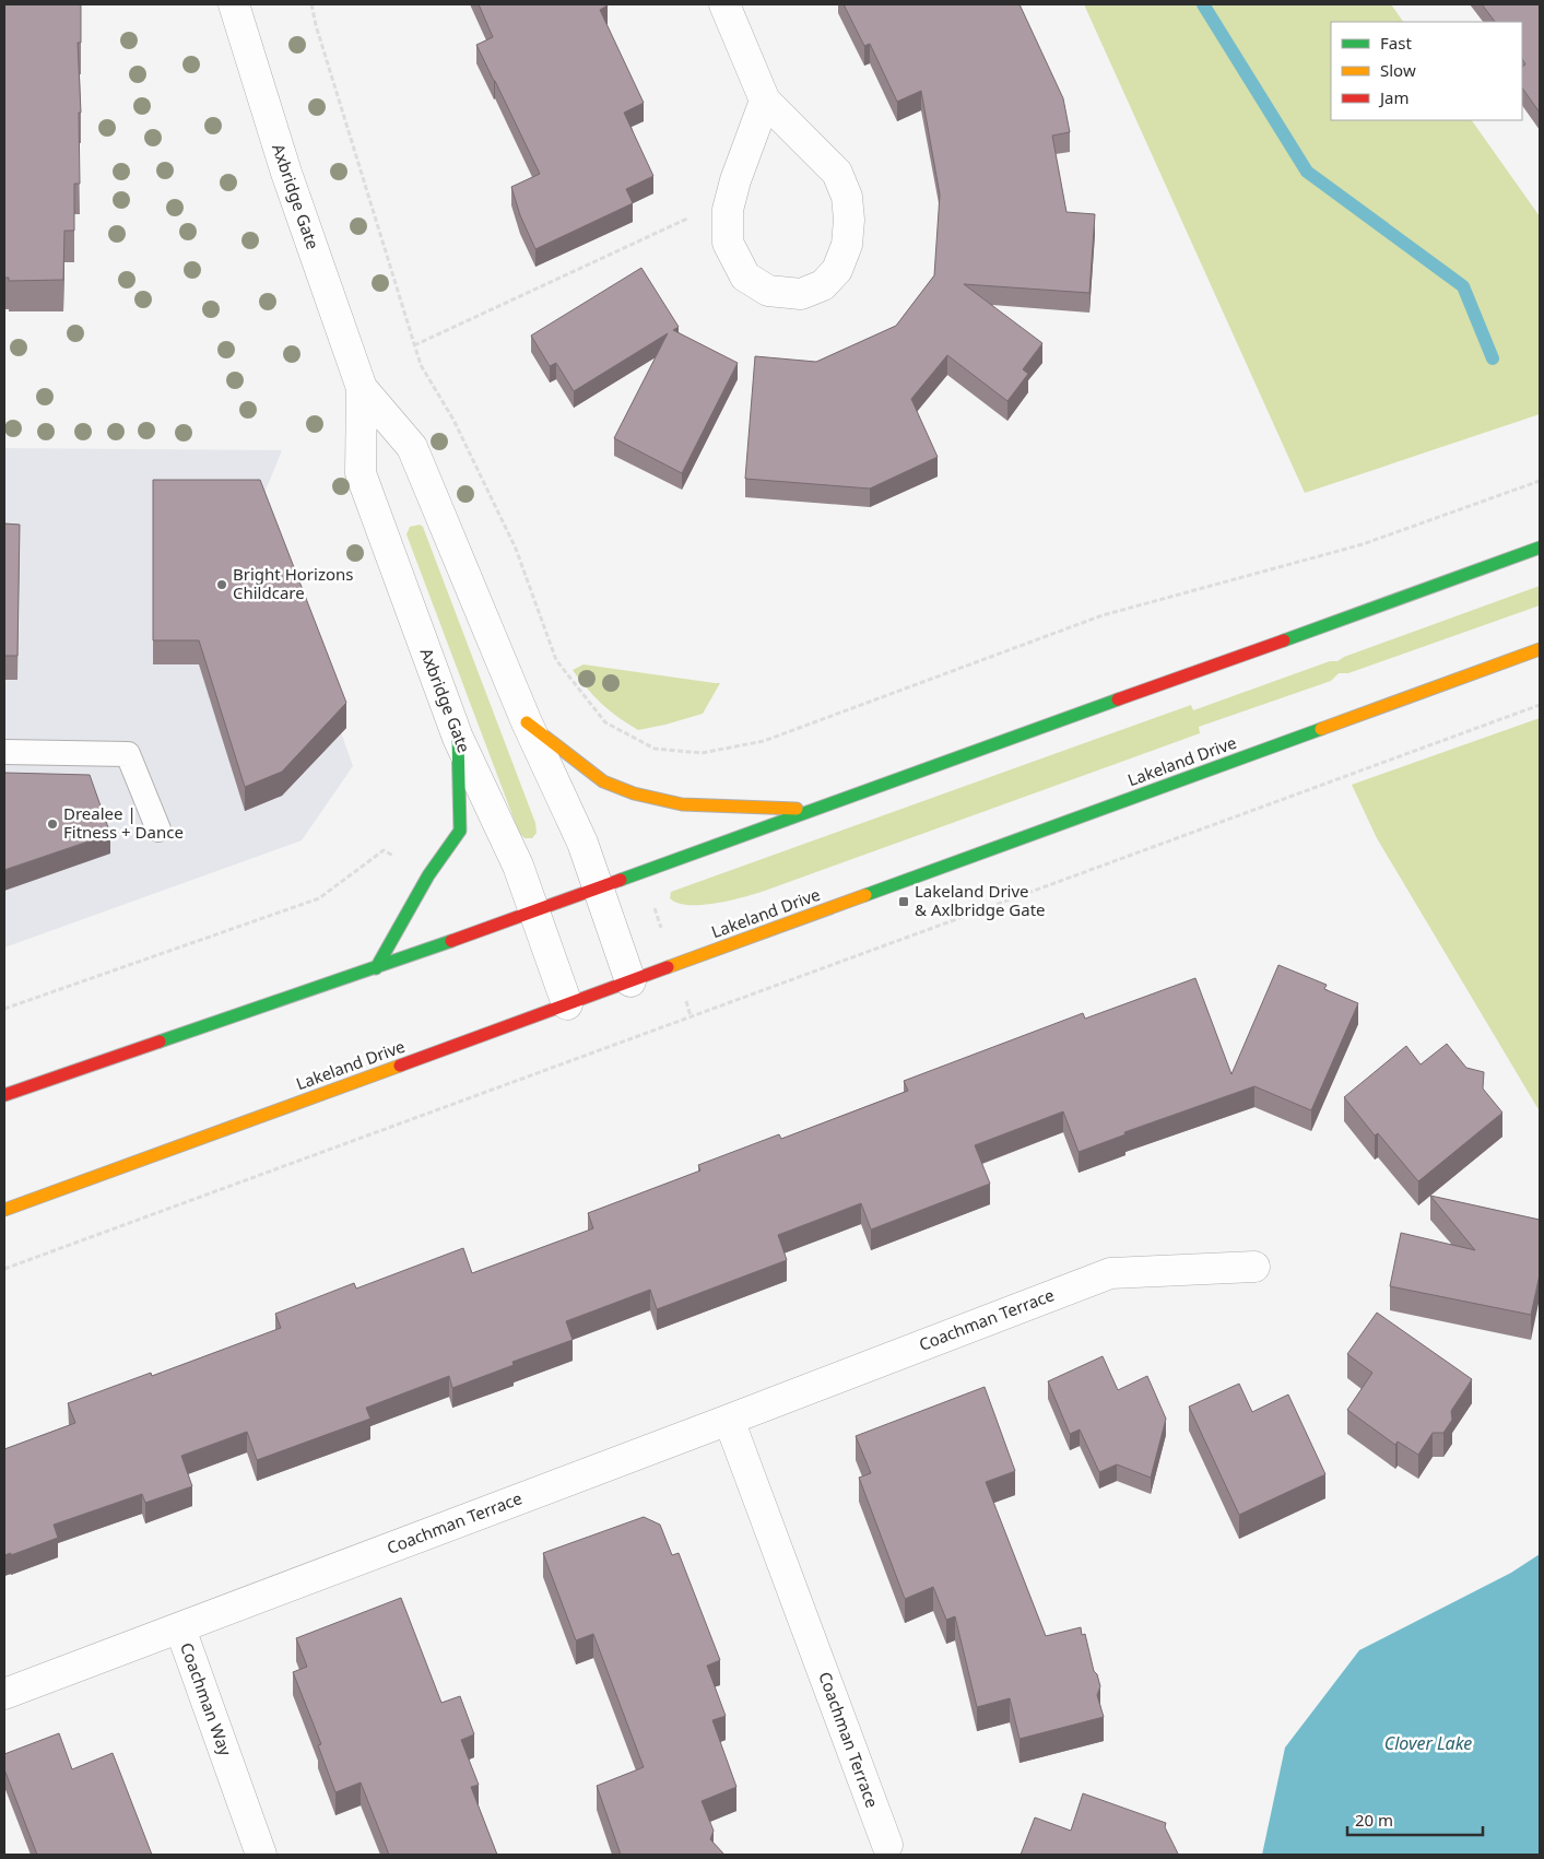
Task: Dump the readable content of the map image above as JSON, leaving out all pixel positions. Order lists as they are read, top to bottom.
{
  "streets": {
    "main road": ["Lakeland Drive"],
    "street": ["Axbridge Gate", "Coachman Terrace", "Coachman Way"]
  },
  "crossings": [
    ["Axbridge Gate", "Lakeland Drive"],
    ["Coachman Terrace", "Coachman Way"]
  ],
  "water": ["Clover Lake"],
  "places": {
    "other": ["Bright Horizons Childcare", "Drealee | Fitness + Dance"],
    "transit": ["Lakeland Drive & Axlbridge Gate"]
  },
  "legend": ["Fast", "Slow", "Jam"],
  "scale_bar": "20 m"
}
